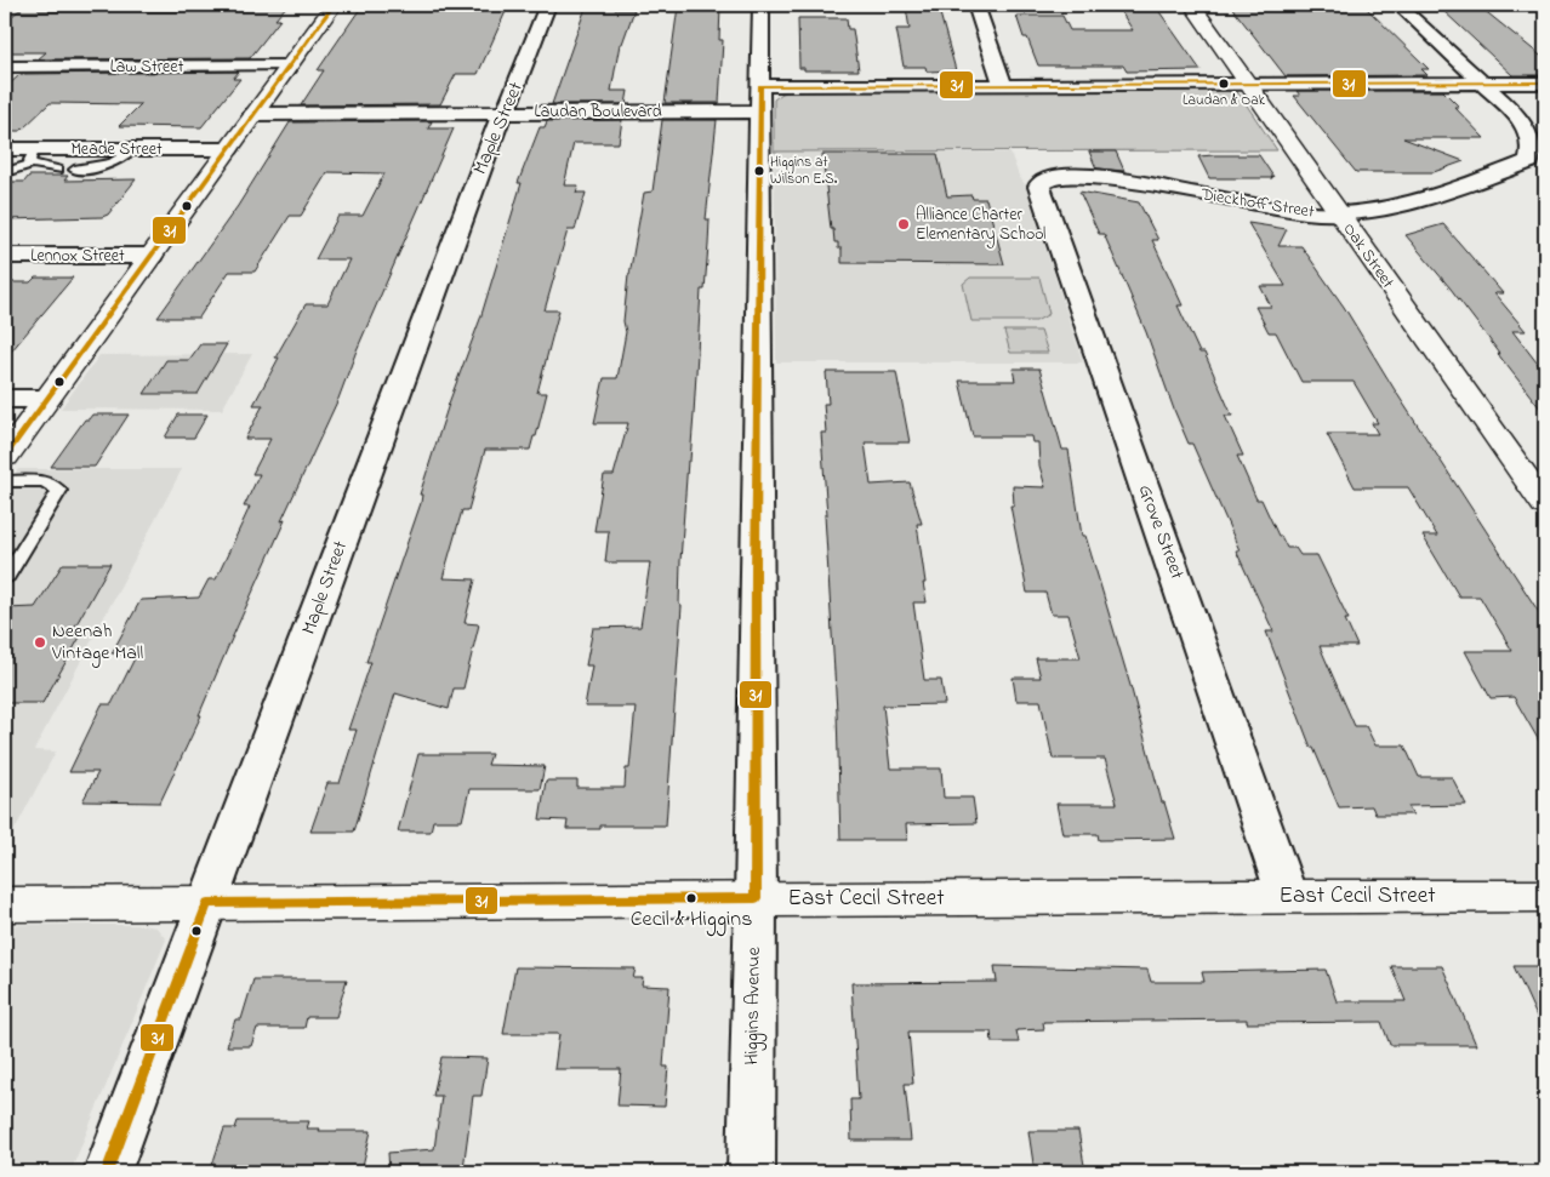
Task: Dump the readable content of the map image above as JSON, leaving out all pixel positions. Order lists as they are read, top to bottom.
{
  "streets": {
    "main road": ["Oak Street", "East Cecil Street"],
    "street": [
      "Law Street",
      "Laudan Boulevard",
      "Maple Street",
      "Meade Street",
      "Dieckhoff Street",
      "Lennox Street",
      "Grove Street",
      "Higgins Avenue"
    ]
  },
  "crossings": [
    ["Laudan Boulevard", "Maple Street"],
    ["Laudan Boulevard", "Oak Street"],
    ["Laudan Boulevard", "Higgins Avenue"],
    ["Maple Street", "East Cecil Street"],
    ["Dieckhoff Street", "Oak Street"],
    ["Dieckhoff Street", "Grove Street"],
    ["Grove Street", "East Cecil Street"],
    ["East Cecil Street", "Higgins Avenue"]
  ],
  "places": [
    "Laudan & Oak",
    "Higgins at Wilson E.S.",
    "Alliance Charter Elementary School",
    "Neenah Vintage Mall",
    "Cecil & Higgins"
  ],
  "lines": ["transit line 31"]
}
